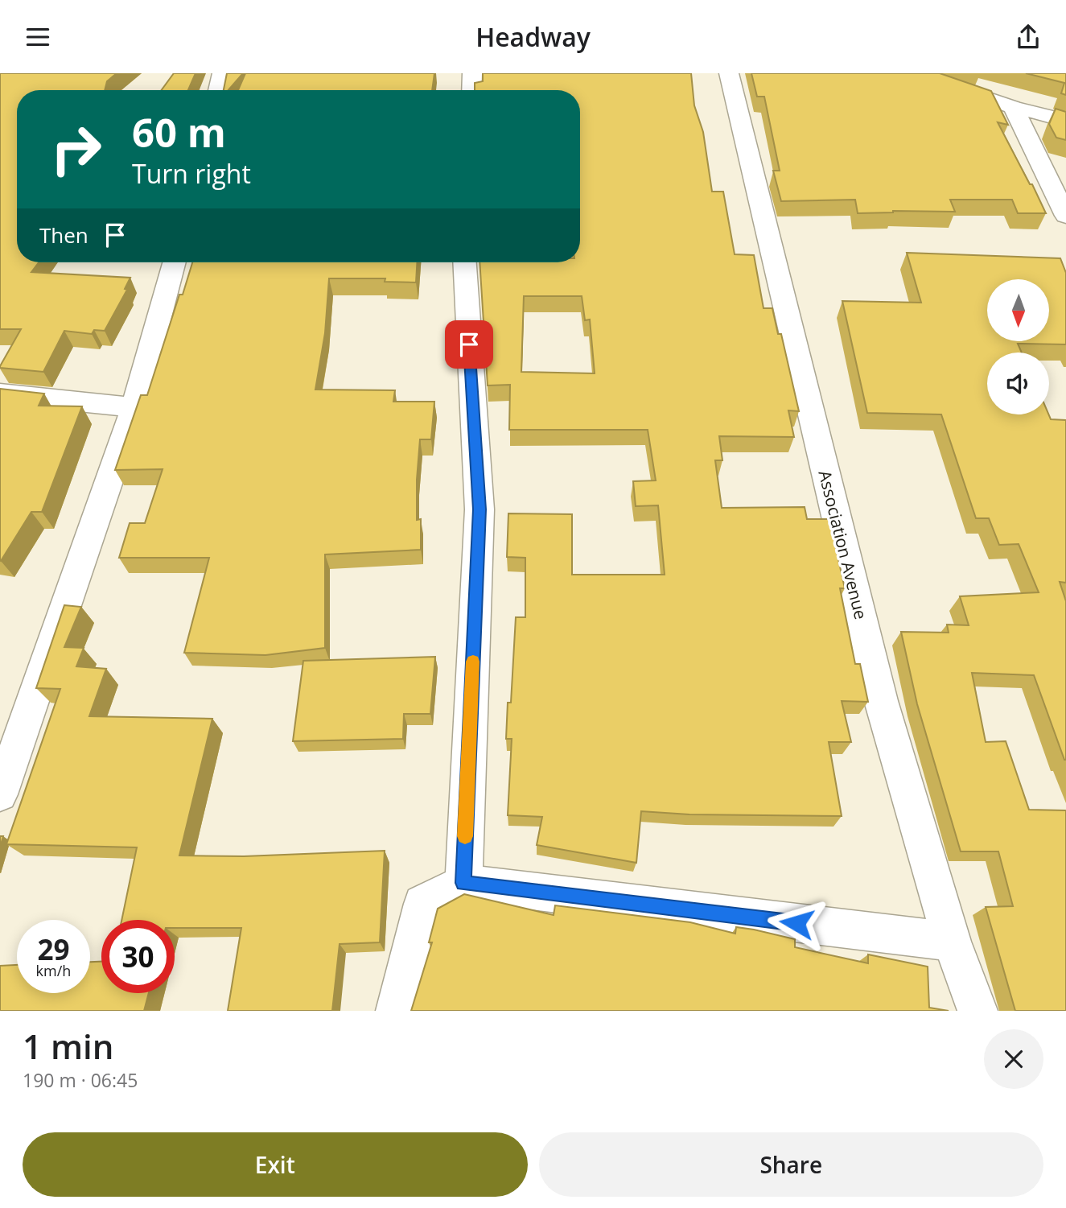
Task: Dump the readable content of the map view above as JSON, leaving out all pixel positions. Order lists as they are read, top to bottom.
{
  "streets": {
    "street": ["Association Avenue"]
  },
  "north": "bottom",
  "page": {
    "header": "Headway",
    "turn": ["60 m", "Turn right"],
    "then": "Then",
    "speed": "29 km/h",
    "limit": "30",
    "heading": ["1 min", "190 m · 06:45"],
    "buttons": ["Exit", "Share"]
  }
}
